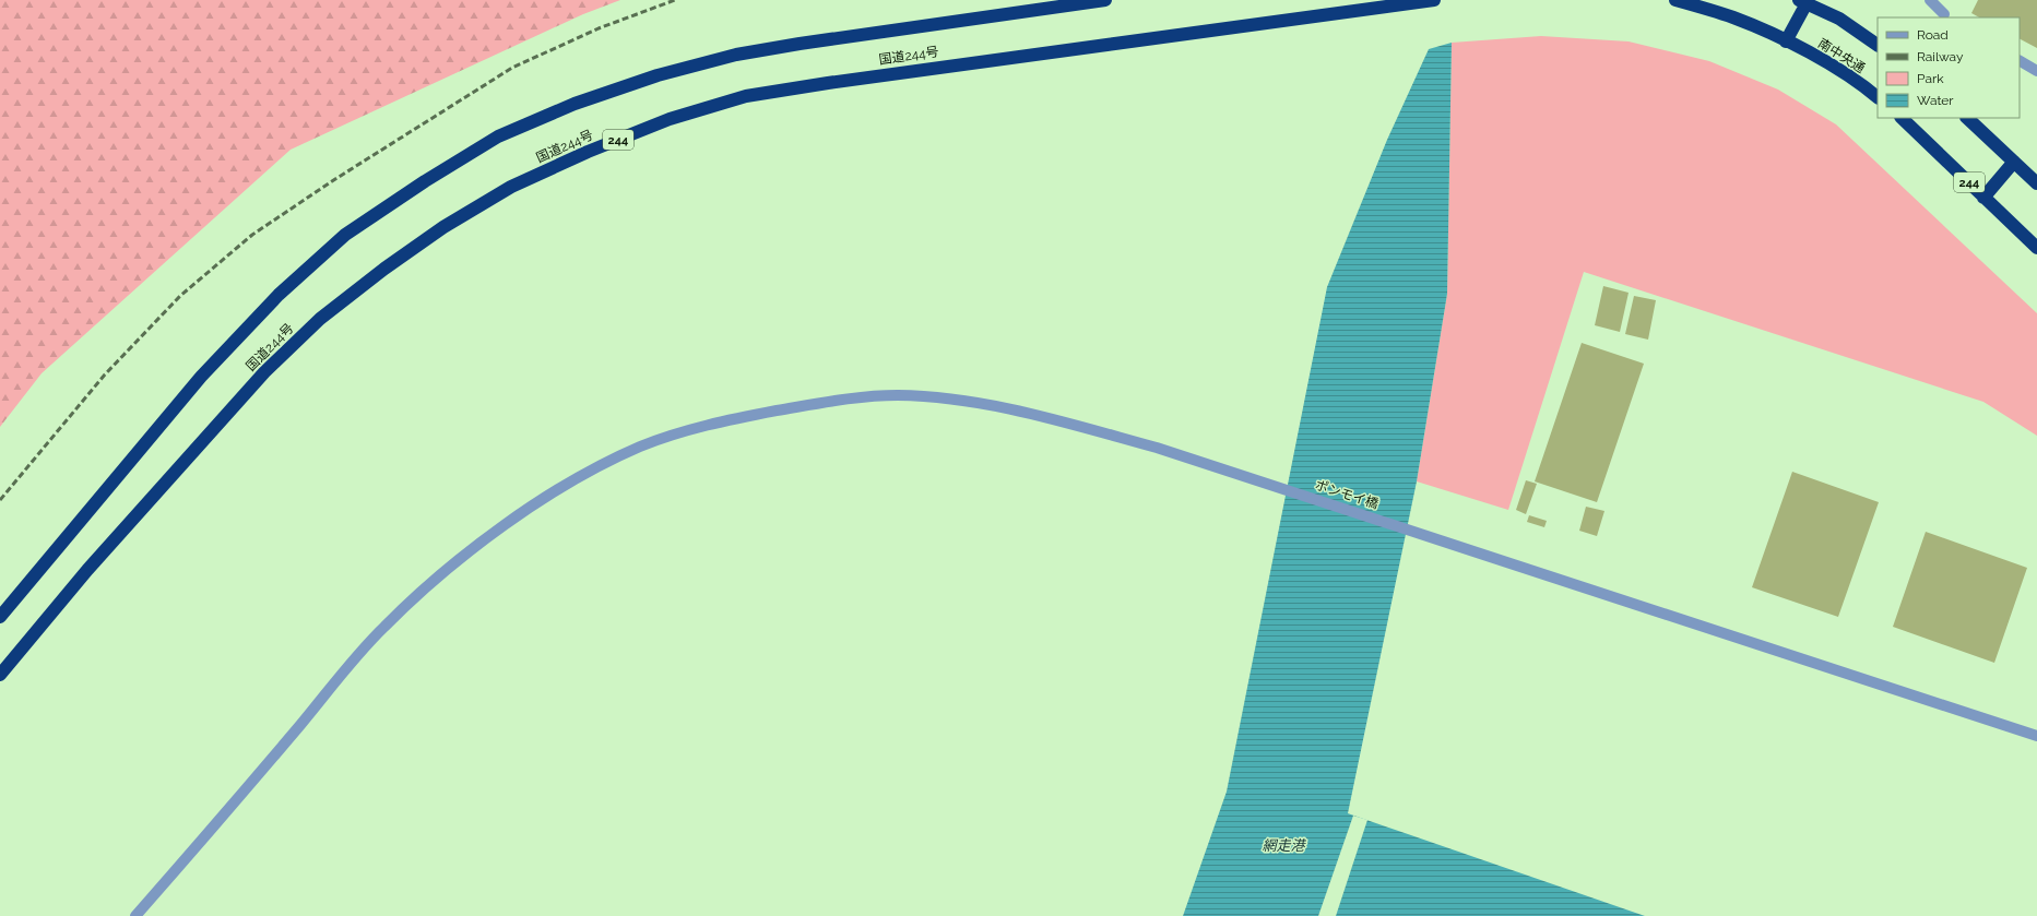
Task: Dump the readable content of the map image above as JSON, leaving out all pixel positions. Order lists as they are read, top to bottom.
{
  "streets": {
    "highway": ["国道244号", "南中央通", "244"],
    "street": ["ポンモイ橋"]
  },
  "water": ["網走港"],
  "legend": [
    "Road",
    "Railway",
    "Park",
    "Water"
  ]
}
